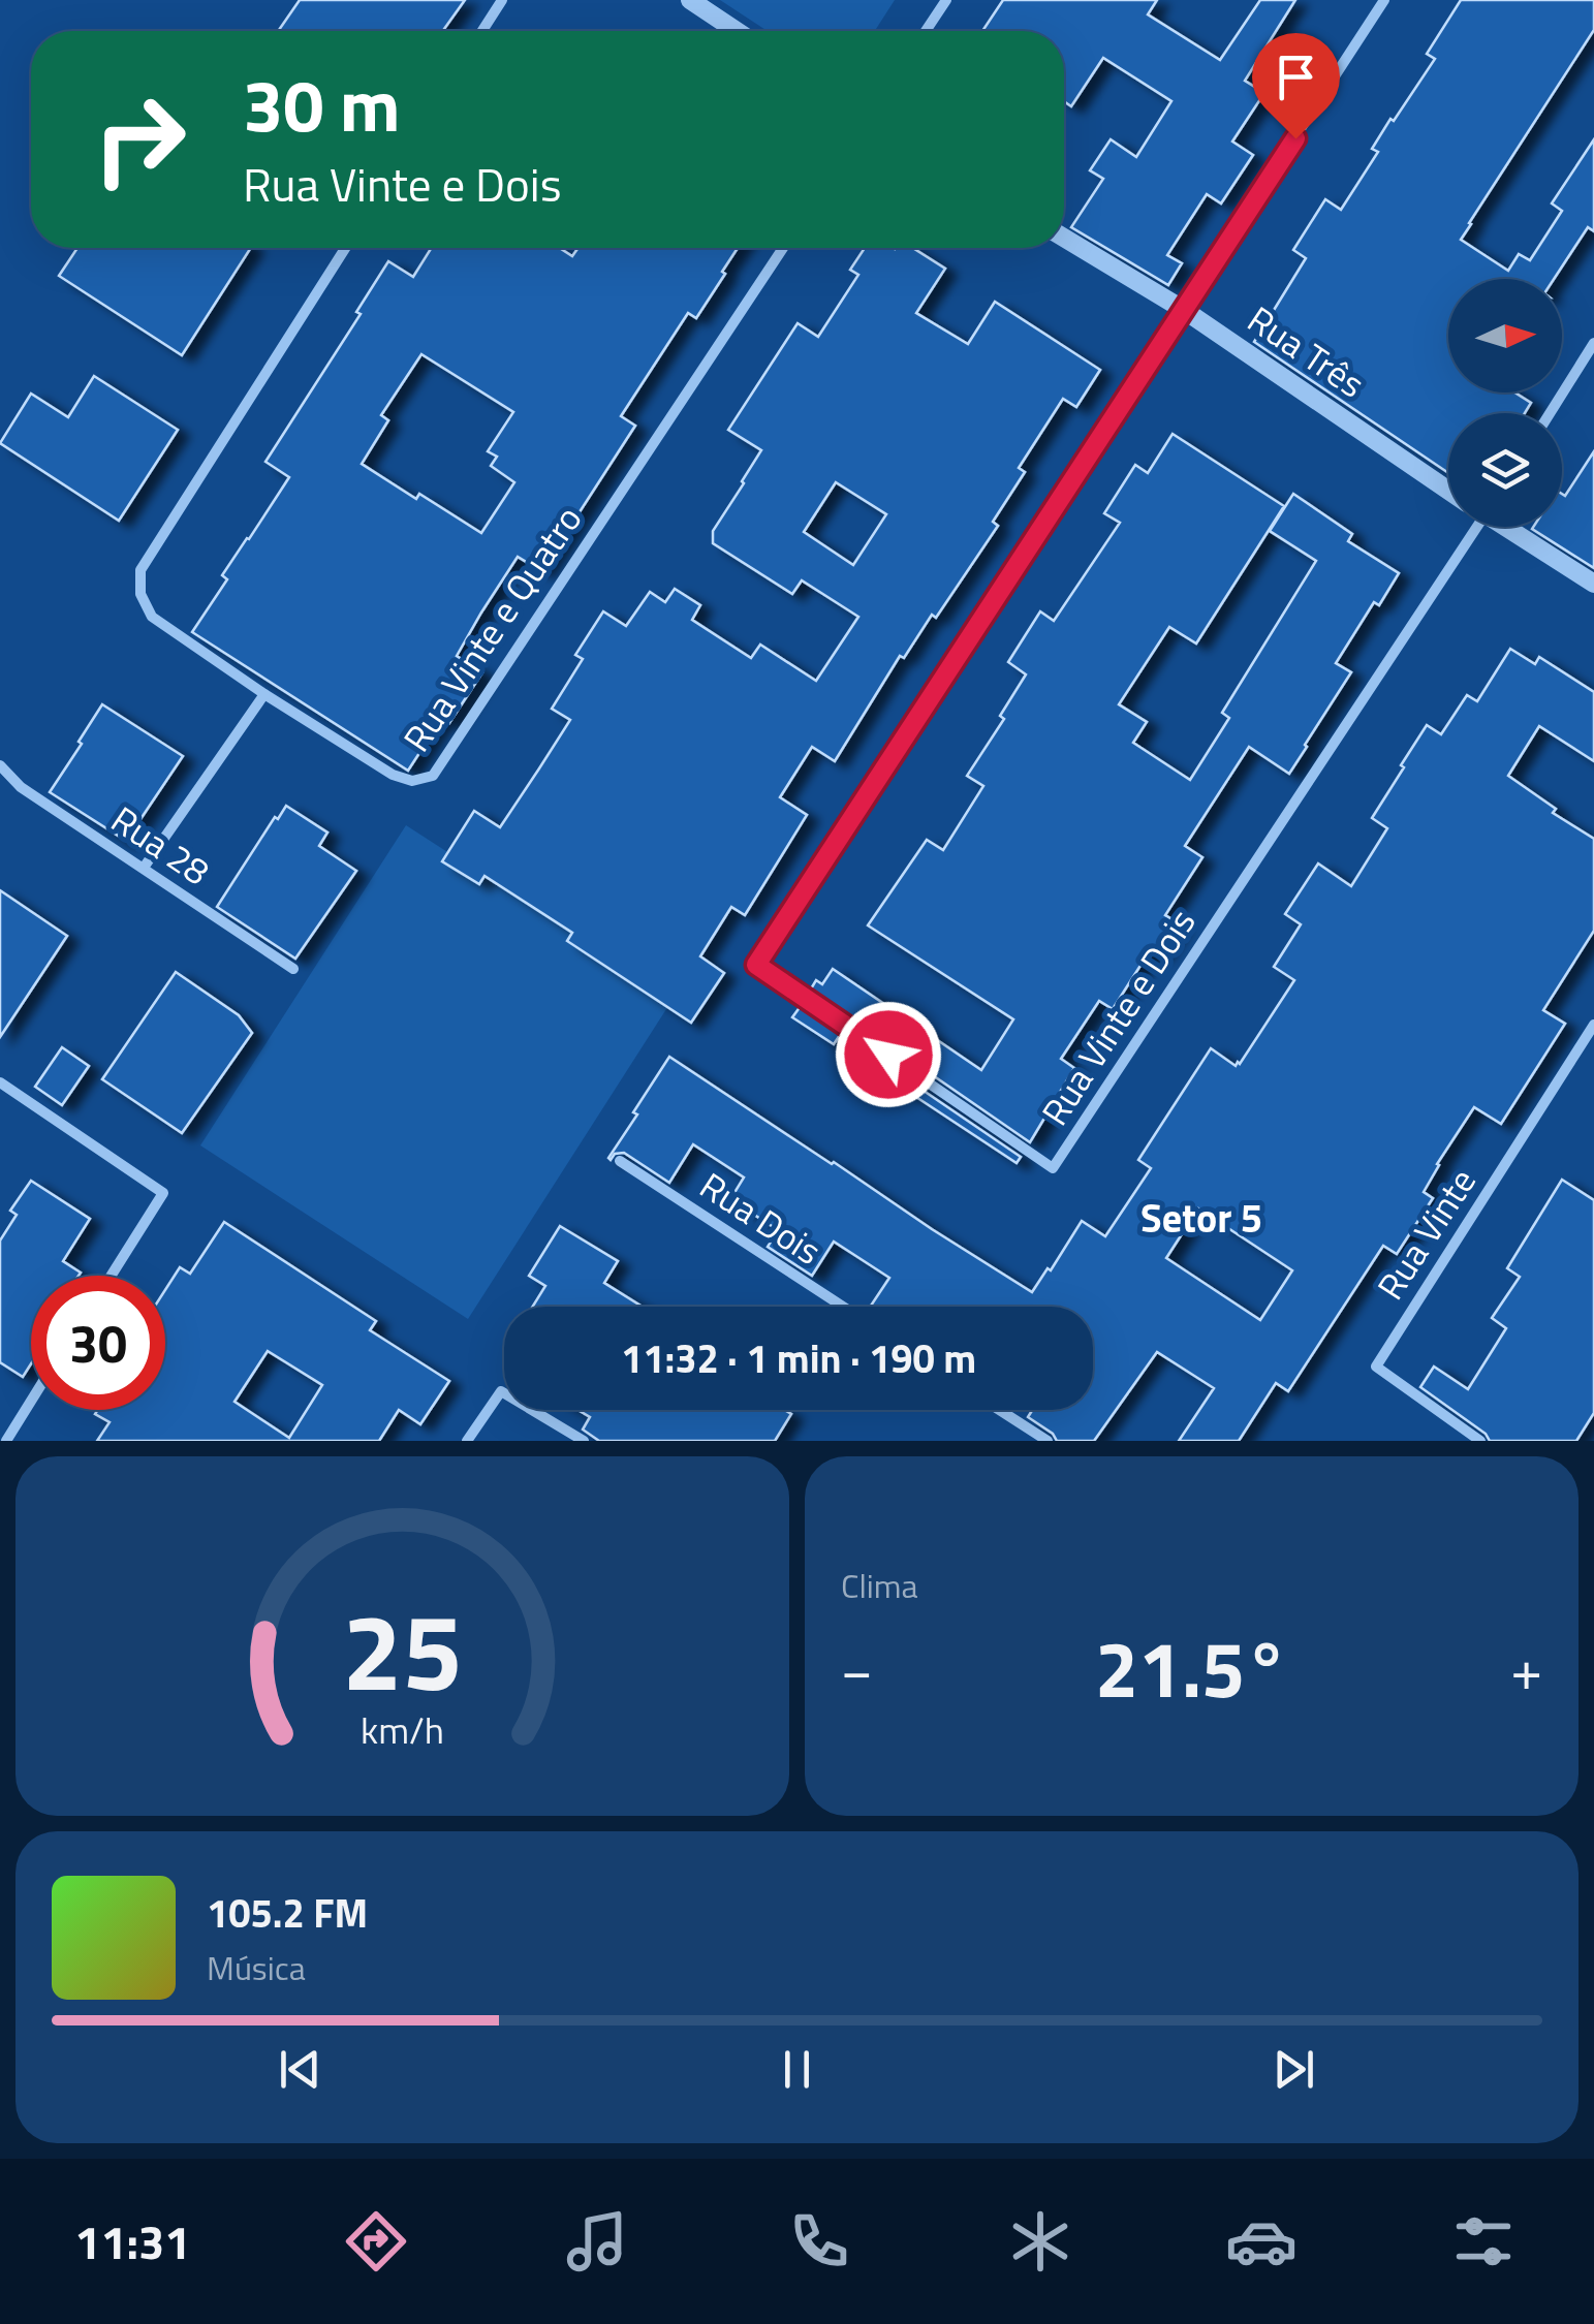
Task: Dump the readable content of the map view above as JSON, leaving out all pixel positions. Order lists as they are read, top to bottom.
{
  "streets": {
    "street": [
      "Rua Três",
      "Rua Vinte e Quatro",
      "Rua 28",
      "Rua Vinte e Dois",
      "Rua Dois",
      "Rua Vinte"
    ]
  },
  "crossings": [
    ["Rua Três", "Rua Vinte e Dois"]
  ],
  "districts": ["Setor 5"],
  "north": "right",
  "page": {
    "turn": ["30 m", "Rua Vinte e Dois"],
    "limit": "30",
    "trip": "11:32 · 1 min · 190 m",
    "tile": "Clima",
    "heat": ["−", "21.5°", "+"],
    "song": ["105.2 FM", "Música"],
    "tabs": "11:31",
    "gauge": ["25", "km/h"]
  }
}
